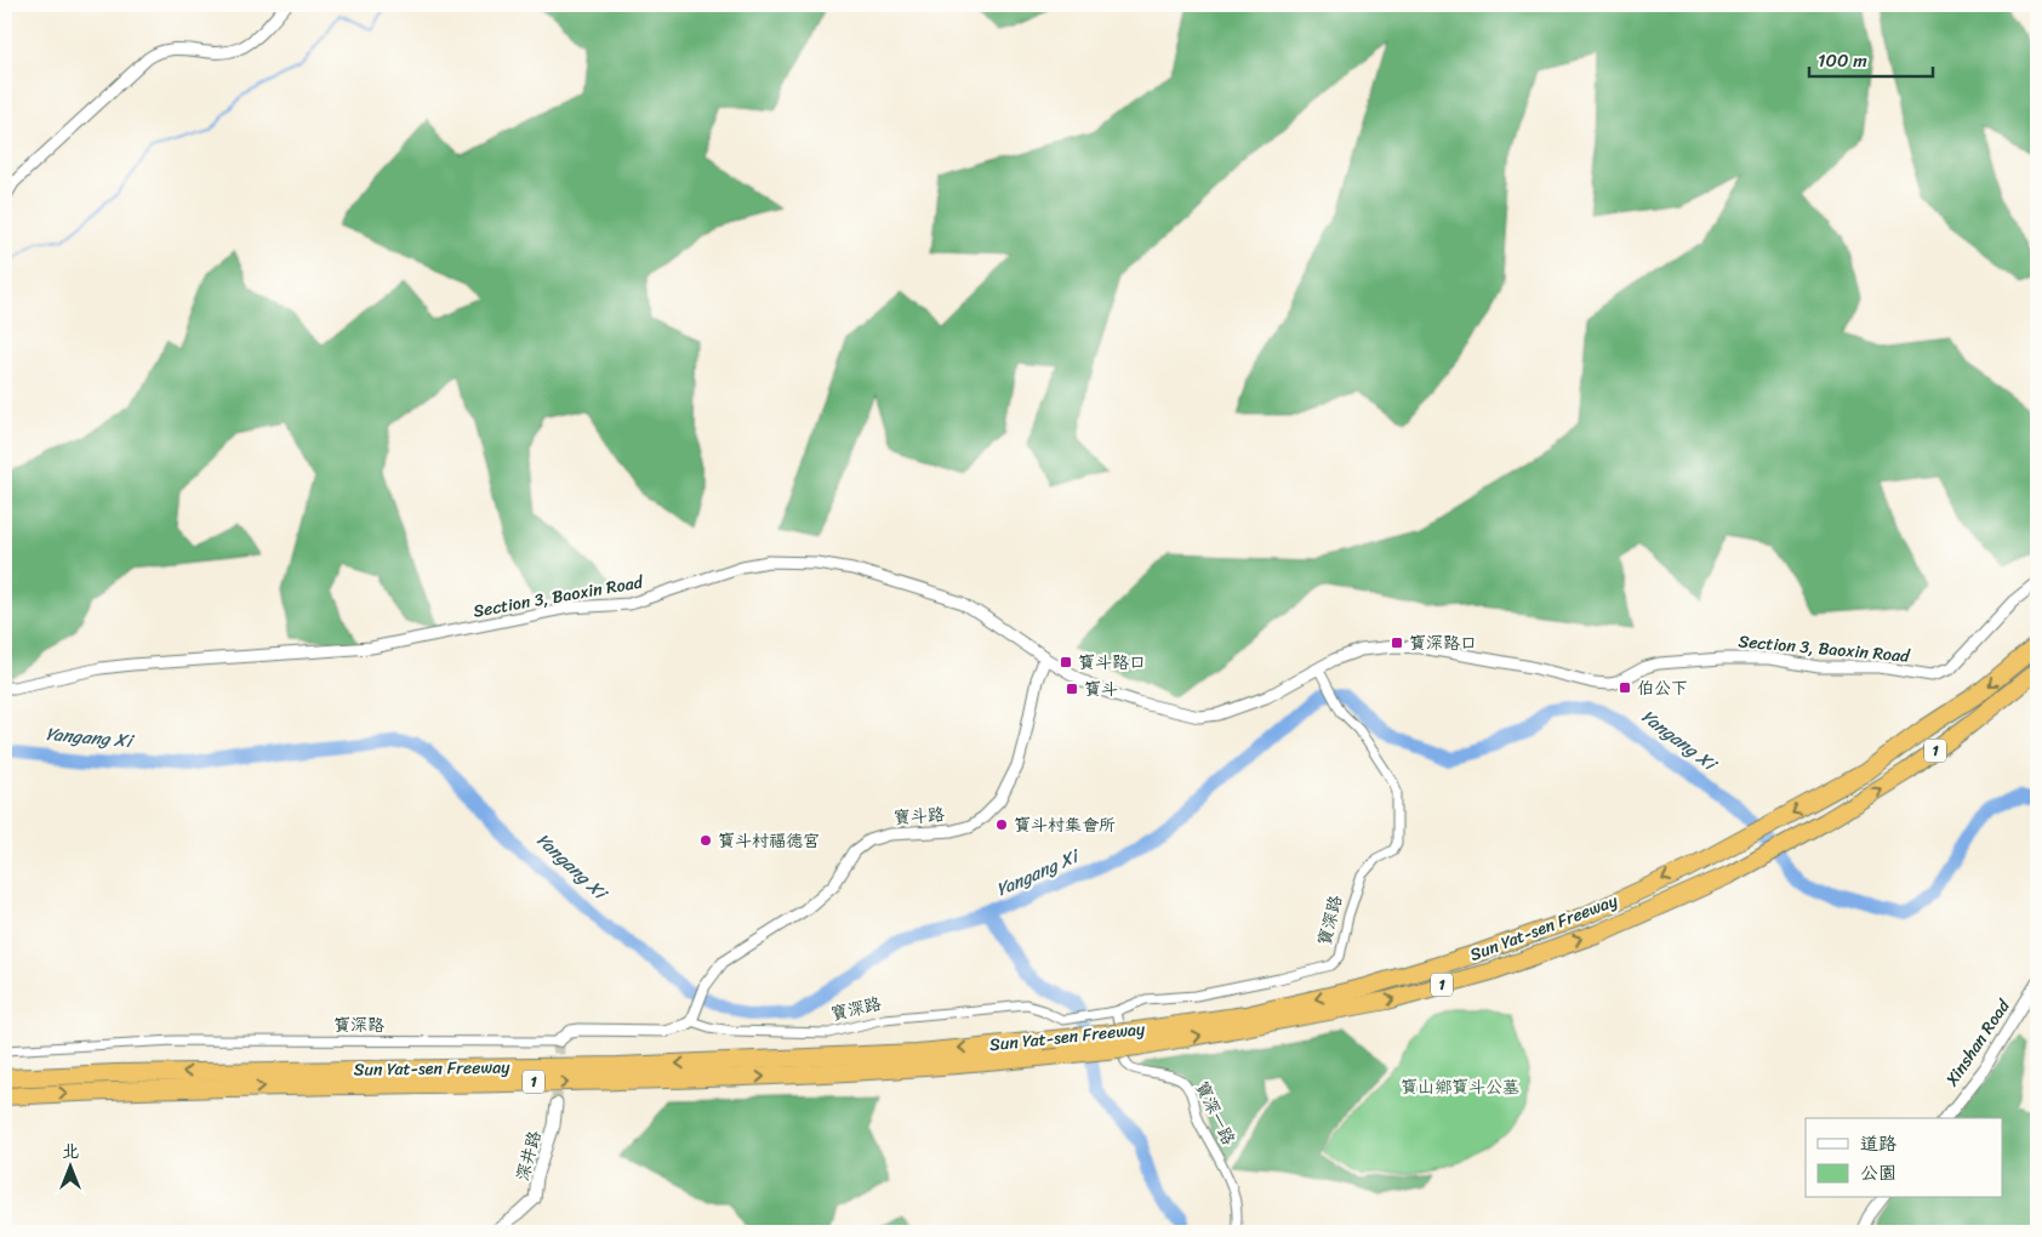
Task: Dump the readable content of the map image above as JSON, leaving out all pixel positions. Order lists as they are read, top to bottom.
{
  "streets": {
    "highway": ["1", "Sun Yat-sen Freeway"],
    "street": [
      "Section 3, Baoxin Road",
      "寶斗路",
      "寶深路",
      "Xinshan Road",
      "寶深一路",
      "深井路"
    ]
  },
  "crossings": [
    ["Section 3, Baoxin Road", "寶斗路"],
    ["Section 3, Baoxin Road", "寶深路"],
    ["寶斗路", "寶深路"],
    ["寶深路", "寶深一路"]
  ],
  "water": ["Yangang Xi"],
  "parks": ["寶山鄉寶斗公墓"],
  "places": {
    "transit": [
      "寶深路口",
      "寶斗路口",
      "伯公下",
      "寶斗"
    ],
    "other": ["寶斗村集會所", "寶斗村福德宮"]
  },
  "legend": ["道路", "公園"],
  "scale_bar": "100 m",
  "north": "top"
}
